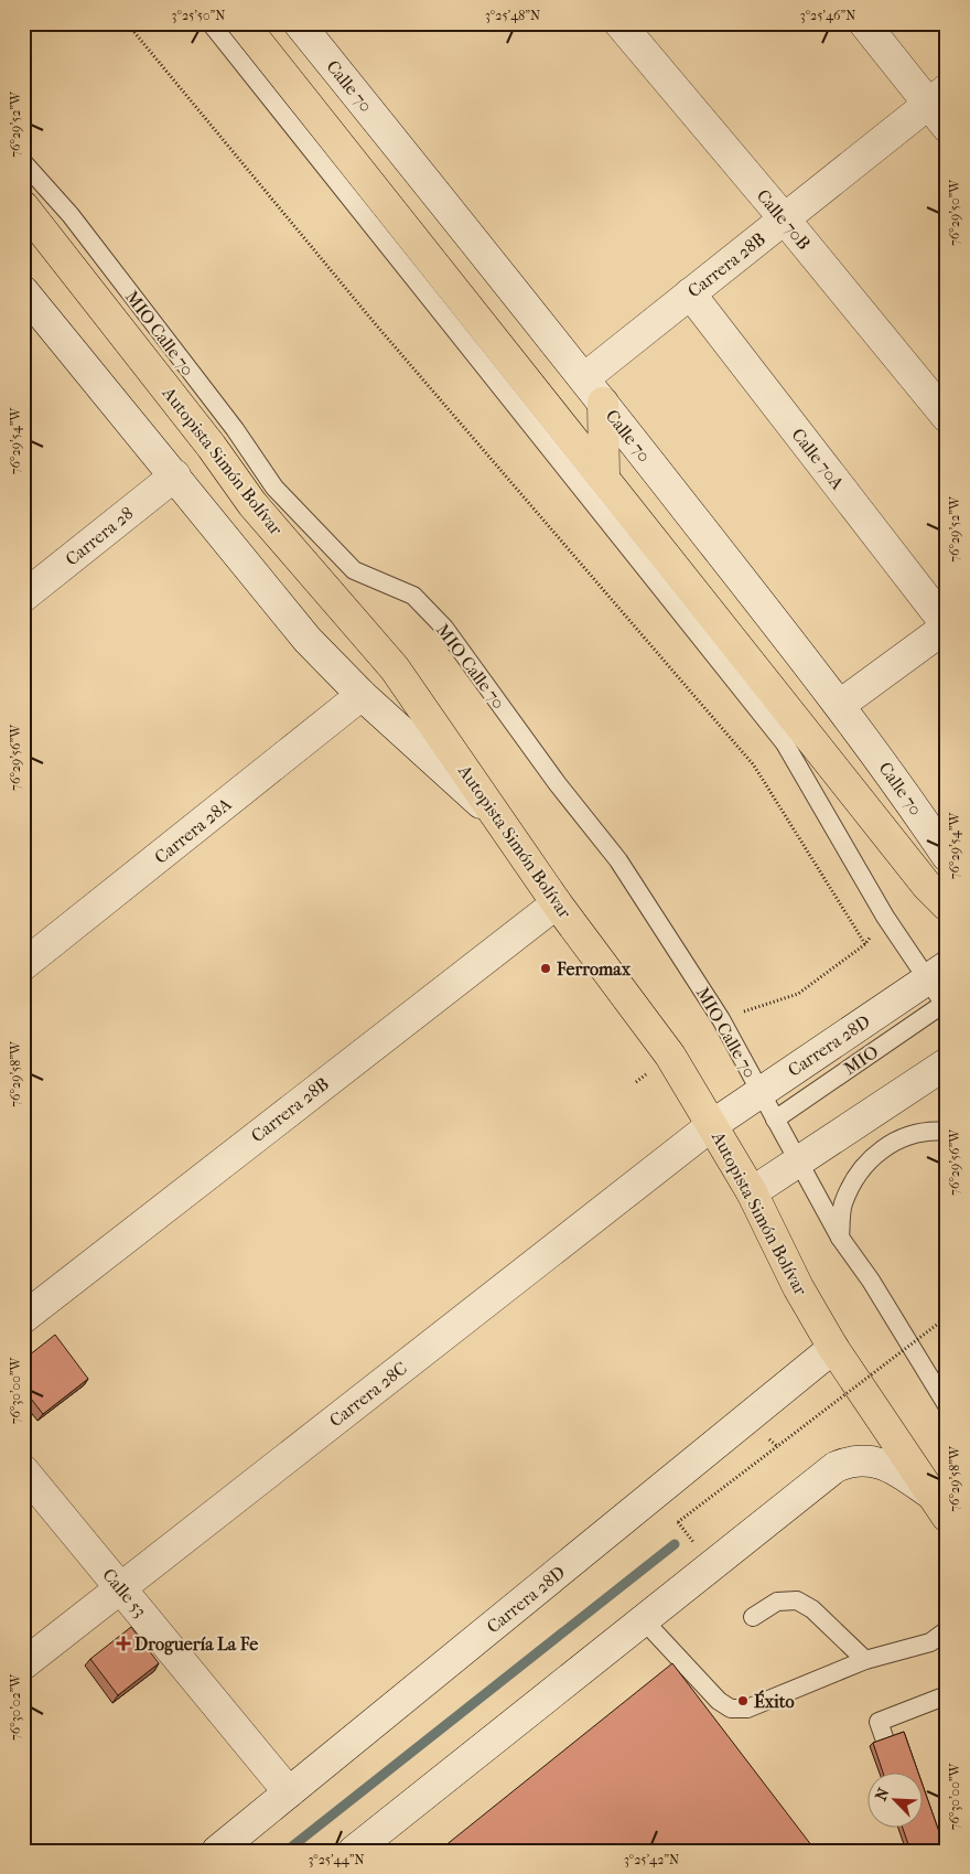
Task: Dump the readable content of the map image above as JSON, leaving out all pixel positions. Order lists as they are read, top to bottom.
{
  "streets": {
    "highway": ["Autopista Simón Bolívar"],
    "street": [
      "Calle 70",
      "Calle 70B",
      "Carrera 28B",
      "Calle 70A",
      "Carrera 28",
      "Carrera 28A",
      "Carrera 28D",
      "Carrera 28C",
      "Calle 53"
    ],
    "lane": ["MIO Calle 70", "MIO"]
  },
  "crossings": [
    ["Calle 70", "Carrera 28B"],
    ["Calle 70B", "Carrera 28B"],
    ["Carrera 28B", "Calle 70A"],
    ["Carrera 28B", "Autopista Simón Bolívar"],
    ["MIO Calle 70", "Carrera 28D"],
    ["MIO Calle 70", "MIO"],
    ["Autopista Simón Bolívar", "Carrera 28D"],
    ["Autopista Simón Bolívar", "Carrera 28C"],
    ["Carrera 28D", "Carrera 28C"],
    ["Carrera 28D", "Calle 53"],
    ["Carrera 28C", "Calle 53"]
  ],
  "places": {
    "other": ["Ferromax", "Éxito"],
    "health": ["Droguería La Fe"]
  },
  "north": "top left",
  "coordinates": [
    "3°25'50\"N",
    "3°25'48\"N",
    "3°25'46\"N",
    "76°29'52\"W",
    "76°29'50\"W",
    "76°29'54\"W",
    "76°29'56\"W",
    "76°29'58\"W",
    "76°30'00\"W",
    "76°30'02\"W",
    "3°25'44\"N",
    "3°25'42\"N"
  ]
}
